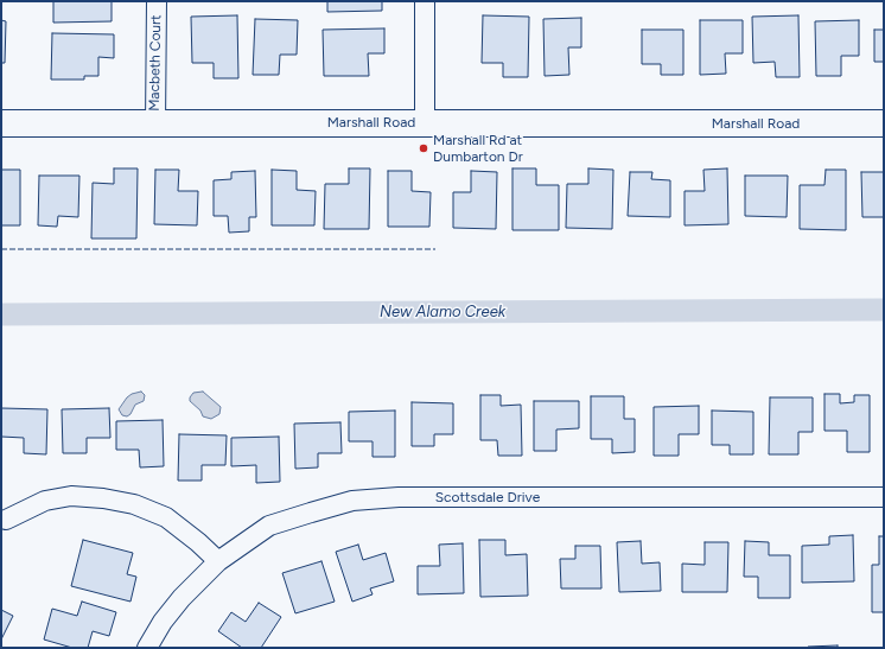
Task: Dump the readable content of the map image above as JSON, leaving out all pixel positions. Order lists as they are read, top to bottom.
{
  "streets": {
    "street": ["Macbeth Court", "Marshall Road", "Scottsdale Drive"]
  },
  "crossings": [
    ["Macbeth Court", "Marshall Road"]
  ],
  "water": ["New Alamo Creek"],
  "places": ["Marshall Rd at Dumbarton Dr"]
}
